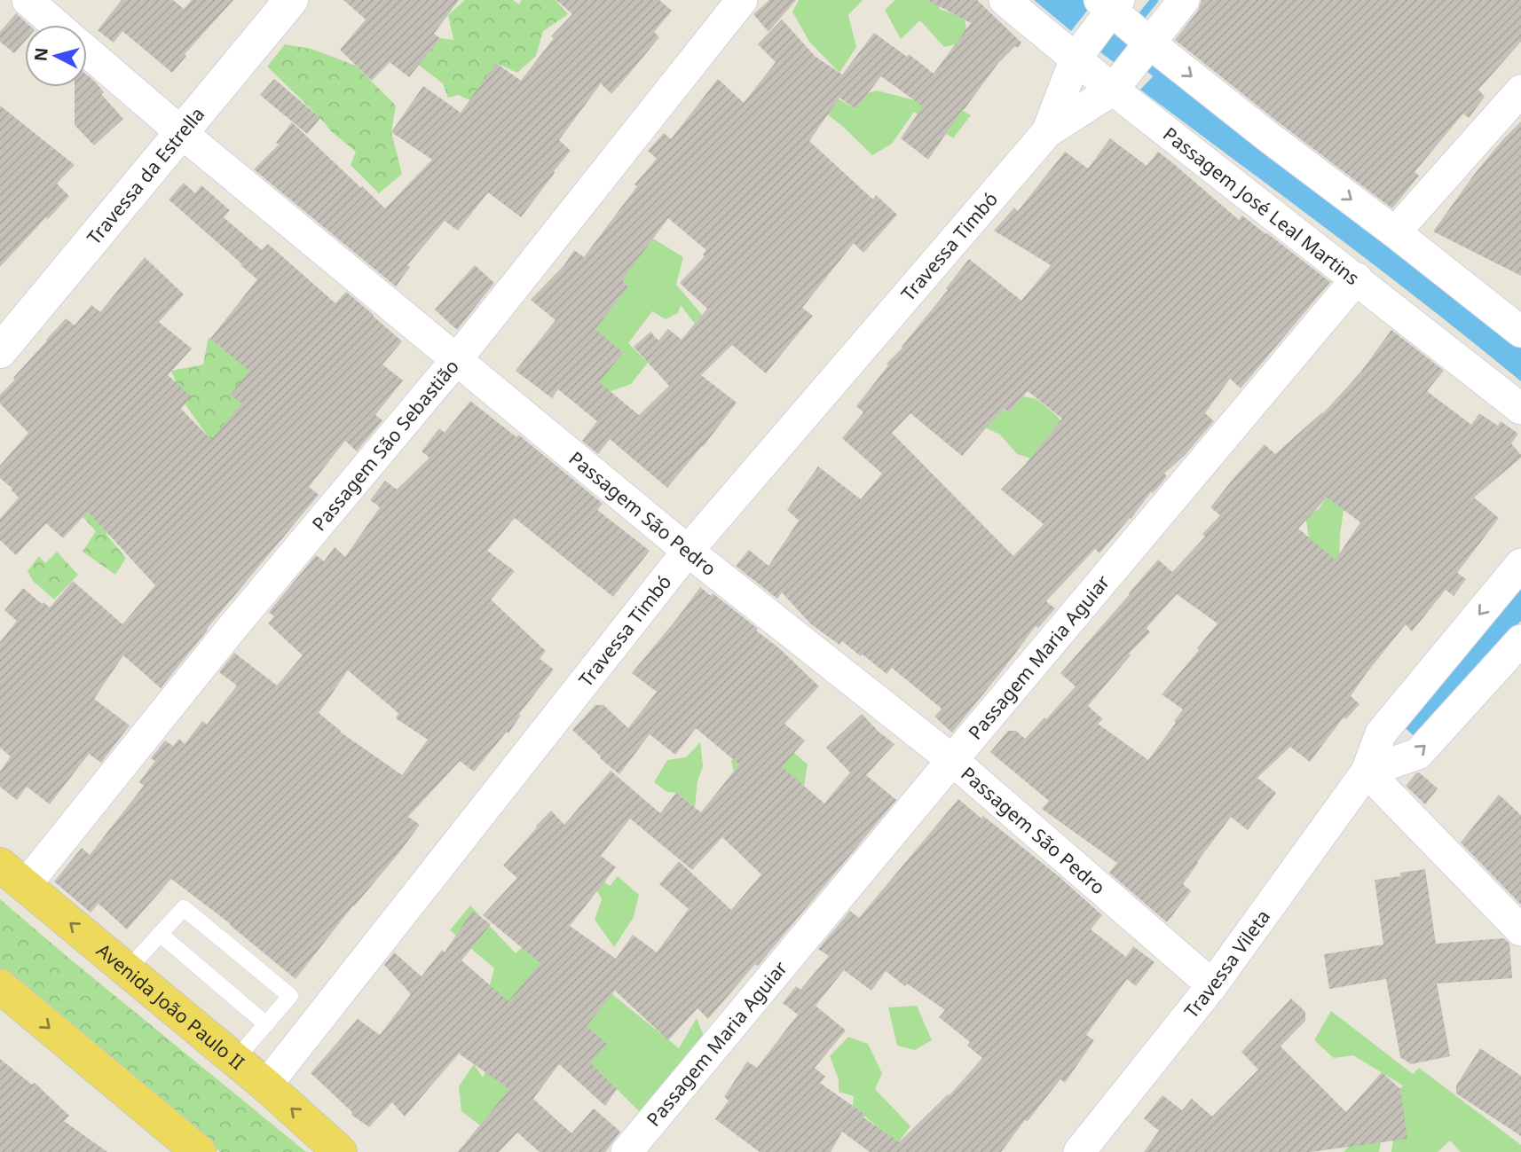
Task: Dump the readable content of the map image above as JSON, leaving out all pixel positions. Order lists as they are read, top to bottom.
{
  "streets": {
    "main road": ["Avenida João Paulo II"],
    "street": [
      "Travessa da Estrella",
      "Passagem José Leal Martins",
      "Travessa Timbó",
      "Passagem São Sebastião",
      "Passagem São Pedro",
      "Passagem Maria Aguiar",
      "Travessa Vileta"
    ]
  },
  "crossings": [
    ["Travessa da Estrella", "Passagem São Pedro"],
    ["Passagem José Leal Martins", "Travessa Timbó"],
    ["Passagem José Leal Martins", "Passagem Maria Aguiar"],
    ["Travessa Timbó", "Passagem São Pedro"],
    ["Travessa Timbó", "Avenida João Paulo II"],
    ["Passagem São Sebastião", "Passagem São Pedro"],
    ["Passagem São Sebastião", "Avenida João Paulo II"],
    ["Passagem São Pedro", "Passagem Maria Aguiar"],
    ["Passagem São Pedro", "Travessa Vileta"]
  ],
  "north": "left"
}
